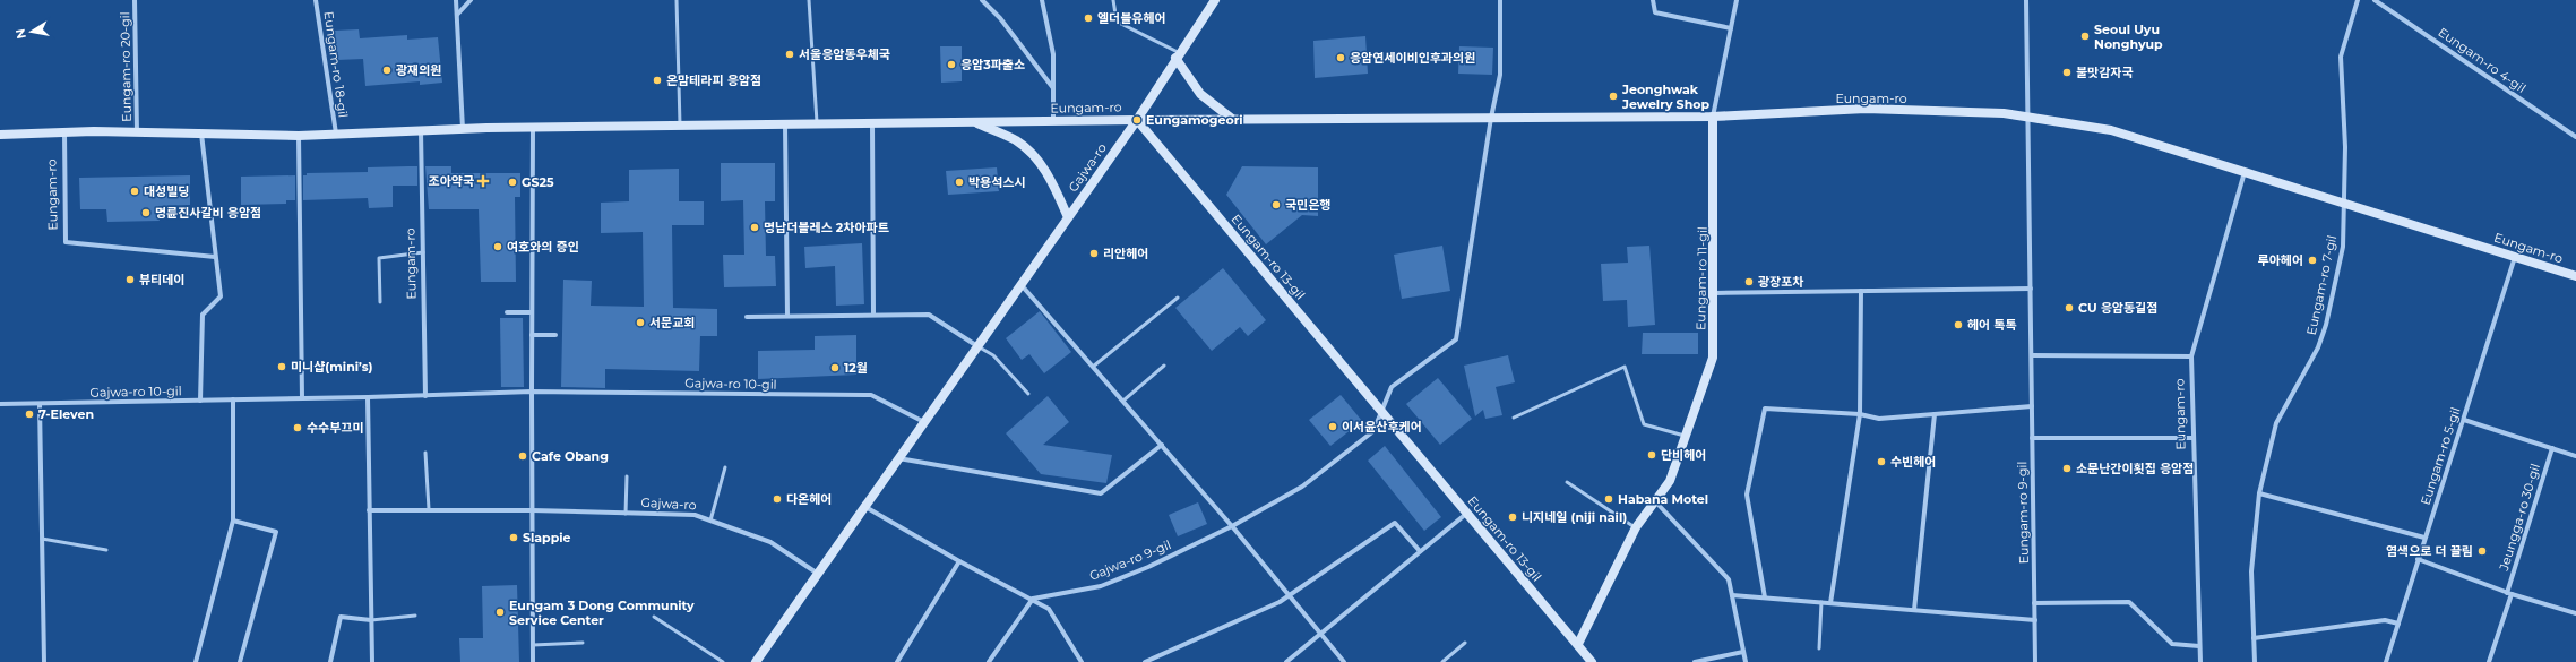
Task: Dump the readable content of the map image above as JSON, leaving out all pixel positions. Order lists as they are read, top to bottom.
{
  "streets": {
    "main road": [
      "Eungam-ro",
      "Gajwa-ro",
      "Eungam-ro 13-gil",
      "Eungam-ro 11-gil"
    ],
    "street": [
      "Eungam-ro 4-gil",
      "Eungam-ro 18-gil",
      "Eungam-ro 20-gil",
      "Eungam-ro 7-gil",
      "Gajwa-ro 10-gil",
      "Eungam-ro 5-gil",
      "Eungam-ro 9-gil",
      "Jeungga-ro 30-gil",
      "Gajwa-ro 9-gil"
    ]
  },
  "crossings": [
    ["Eungam-ro 18-gil", "Eungam-ro"],
    ["Eungam-ro 20-gil", "Eungam-ro"],
    ["Eungam-ro", "Gajwa-ro"],
    ["Eungam-ro", "Eungam-ro 13-gil"],
    ["Eungam-ro", "Eungam-ro 11-gil"],
    ["Eungam-ro", "Eungam-ro 7-gil"],
    ["Eungam-ro", "Gajwa-ro 10-gil"],
    ["Eungam-ro", "Eungam-ro 5-gil"],
    ["Eungam-ro", "Eungam-ro 9-gil"],
    ["Gajwa-ro", "Eungam-ro 13-gil"],
    ["Gajwa-ro", "Gajwa-ro 10-gil"],
    ["Eungam-ro 13-gil", "Eungam-ro 11-gil"],
    ["Eungam-ro 13-gil", "Gajwa-ro 9-gil"]
  ],
  "places": {
    "other": [
      "엘더블유헤어",
      "Seoul Uyu Nonghyup",
      "서울응암동우체국",
      "응암연세이비인후과의원",
      "응암3파출소",
      "광재의원",
      "불맛감자국",
      "온맘테라피 응암점",
      "Jeonghwak Jewelry Shop",
      "Eungamogeori",
      "GS25",
      "박용석스시",
      "대성빌딩",
      "국민은행",
      "명륜진사갈비 응암점",
      "명남더블레스 2차아파트",
      "여호와의 증인",
      "리안헤어",
      "루아헤어",
      "뷰티데이",
      "광장포차",
      "CU 응암동길점",
      "서문교회",
      "헤어 톡톡",
      "미니샵(mini’s)",
      "12월",
      "7-Eleven",
      "이서윤산후케어",
      "수수부끄미",
      "단비헤어",
      "Cafe Obang",
      "수빈헤어",
      "소문난간이횟집 응암점",
      "다온헤어",
      "Habana Motel",
      "니지네일 (niji nail)",
      "Slappie",
      "염색으로 더 끌림",
      "Eungam 3 Dong Community Service Center"
    ],
    "health": ["조아약국"]
  },
  "north": "left"
}
